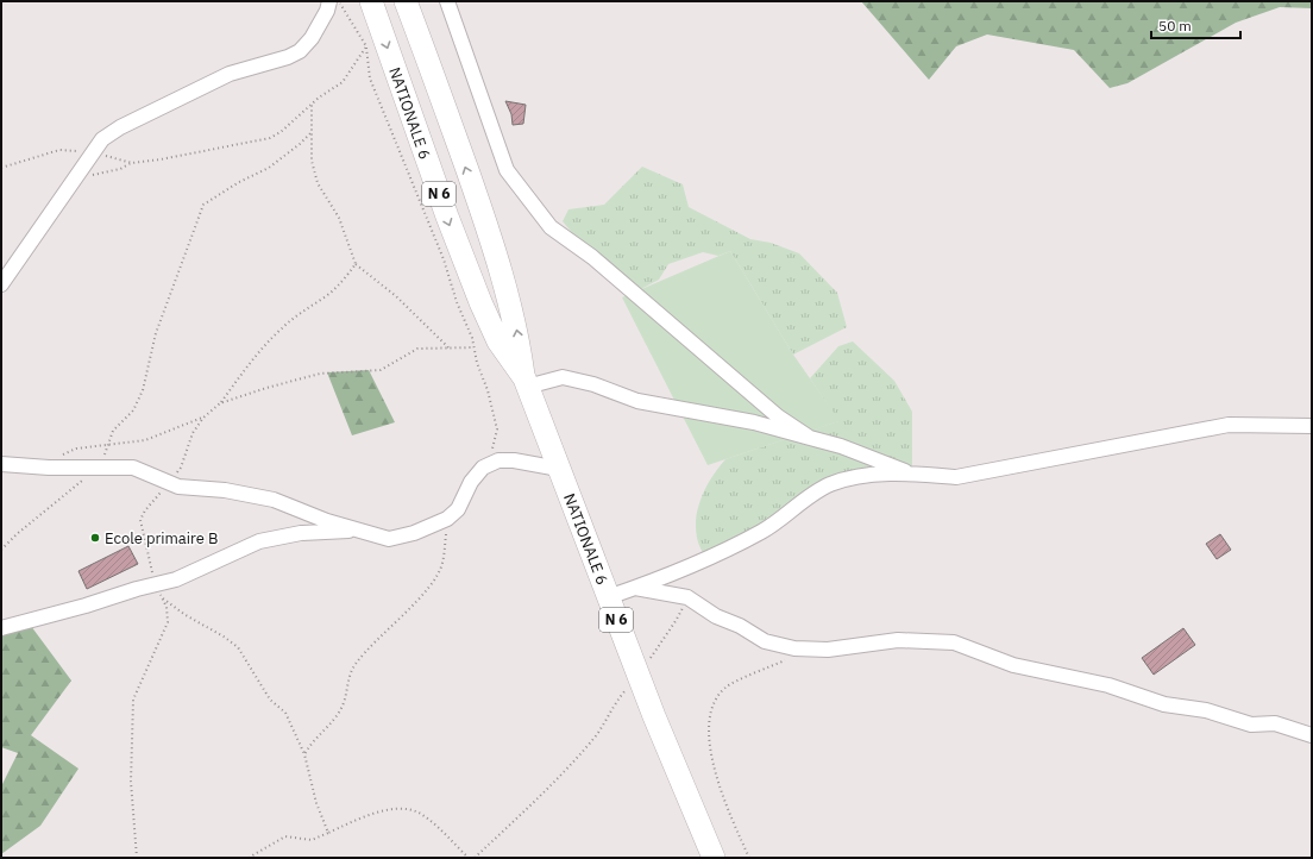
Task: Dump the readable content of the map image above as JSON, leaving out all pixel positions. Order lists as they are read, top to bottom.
{
  "streets": {
    "main road": ["NATIONALE 6", "N 6"]
  },
  "places": ["Ecole primaire B"],
  "scale_bar": "50 m"
}
